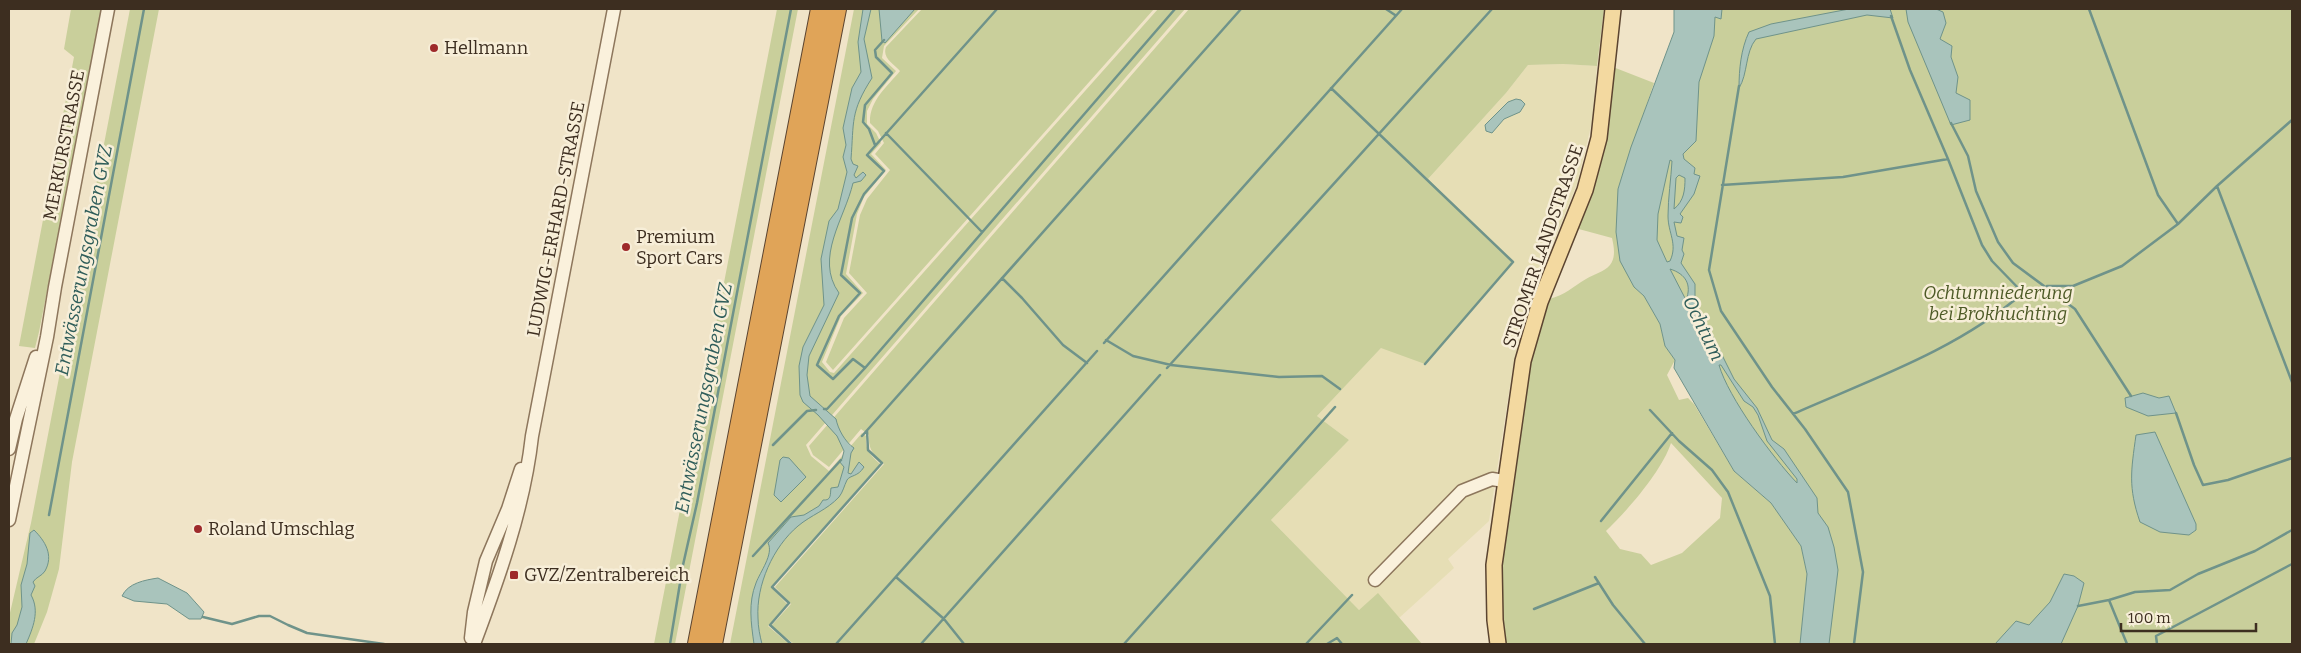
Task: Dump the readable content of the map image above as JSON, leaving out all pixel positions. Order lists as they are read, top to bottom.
{
  "streets": {
    "main road": ["STROMER LANDSTRASSE"],
    "street": ["MERKURSTRASSE", "LUDWIG-ERHARD-STRASSE"]
  },
  "water": ["Entwässerungsgraben GVZ", "Ochtum"],
  "parks": ["Ochtumniederung bei Brokhuchting"],
  "places": {
    "other": ["Hellmann", "Premium Sport Cars", "Roland Umschlag"],
    "transit": ["GVZ/Zentralbereich"]
  },
  "scale_bar": "100 m"
}
